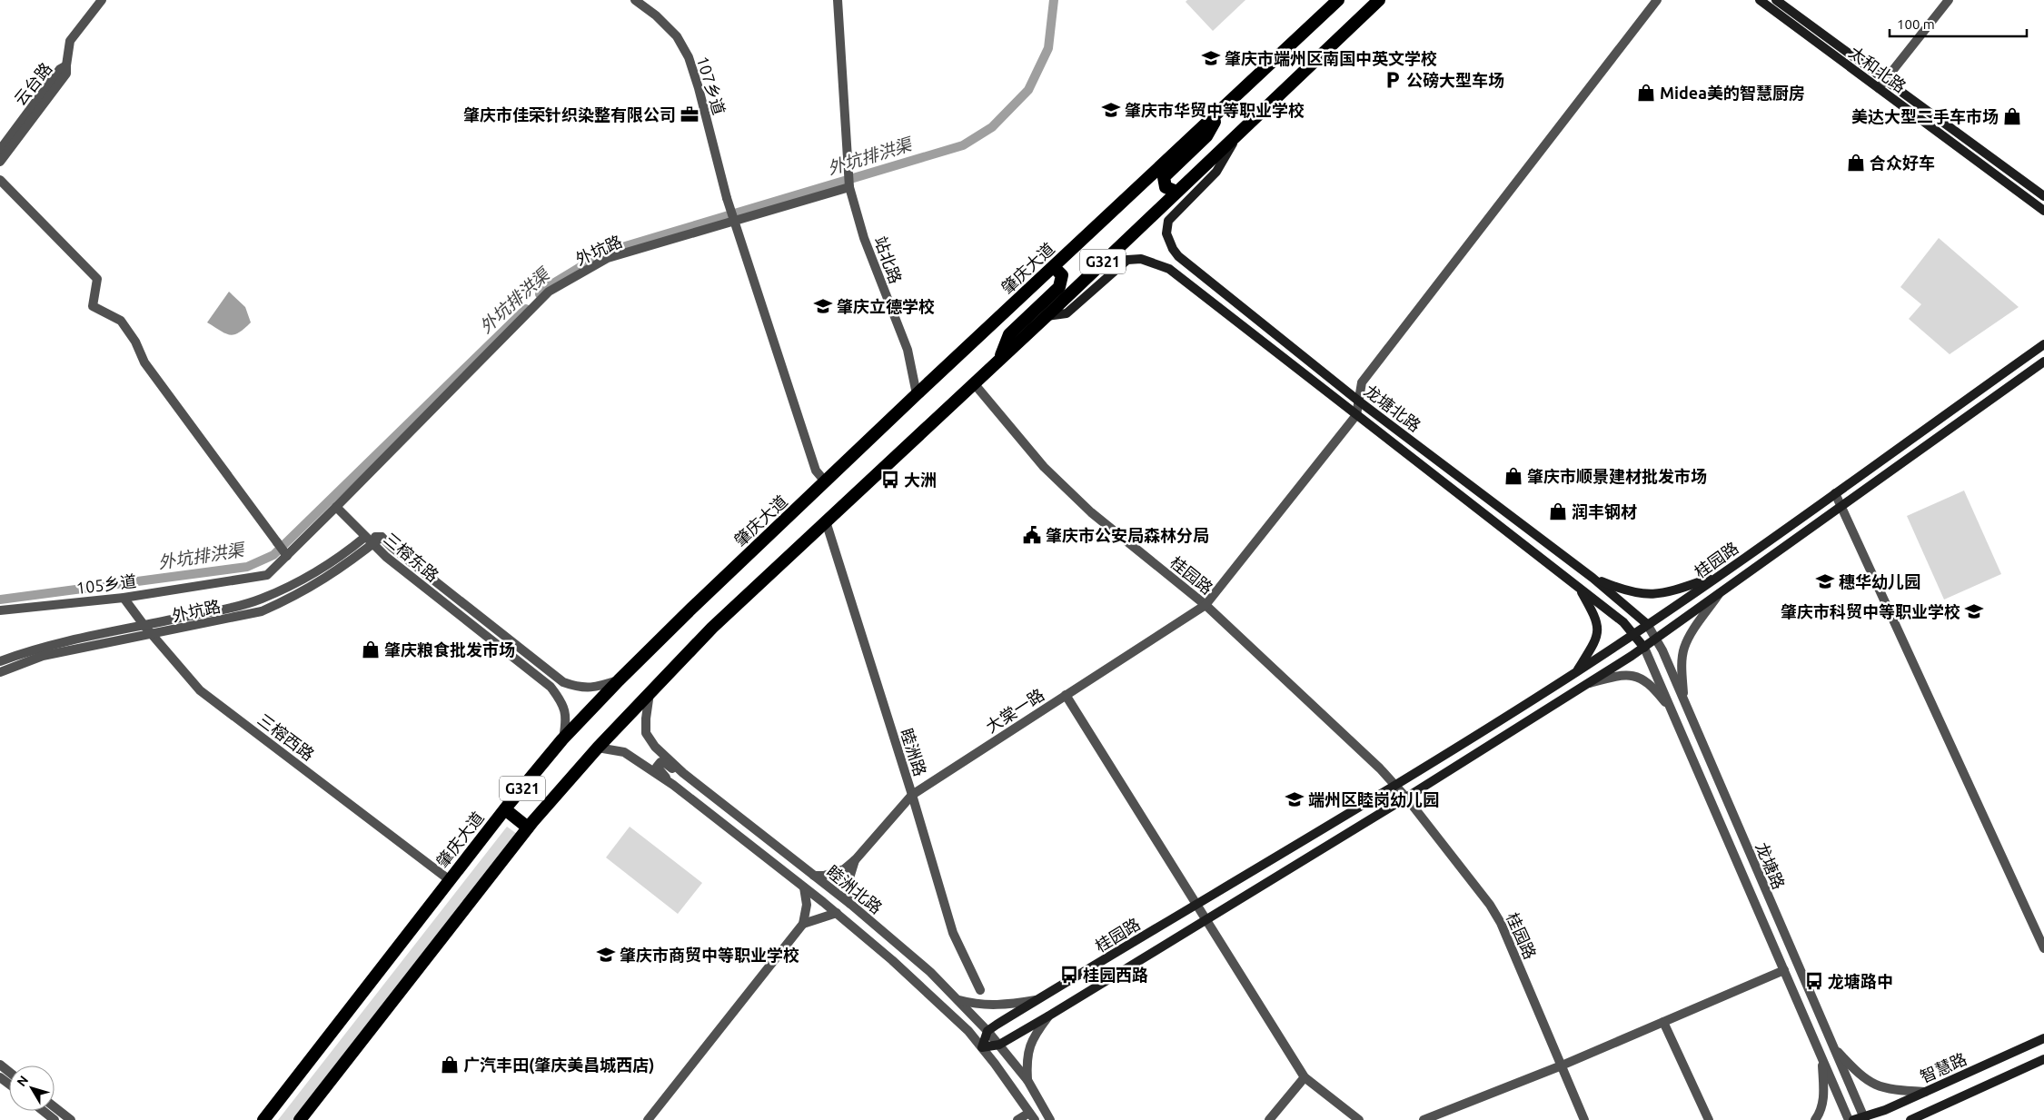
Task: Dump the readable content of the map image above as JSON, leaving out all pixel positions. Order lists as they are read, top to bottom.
{
  "streets": {
    "highway": ["G321", "肇庆大道"],
    "main road": [
      "太和北路",
      "龙塘北路",
      "桂园路",
      "智慧路"
    ],
    "street": [
      "云台路",
      "107乡道",
      "外坑路",
      "站北路",
      "三榕东路",
      "105乡道",
      "大棠一路",
      "三榕西路",
      "睦洲路",
      "龙塘路",
      "睦洲北路"
    ]
  },
  "crossings": [
    ["107乡道", "外坑路"],
    ["107乡道", "肇庆大道"],
    ["外坑路", "站北路"],
    ["外坑路", "三榕东路"],
    ["外坑路", "105乡道"],
    ["外坑路", "三榕西路"],
    ["站北路", "肇庆大道"],
    ["G321", "龙塘北路"],
    ["G321", "桂园路"],
    ["G321", "睦洲路"],
    ["G321", "睦洲北路"],
    ["肇庆大道", "三榕东路"],
    ["肇庆大道", "三榕西路"],
    ["龙塘北路", "桂园路"],
    ["龙塘北路", "大棠一路"],
    ["桂园路", "大棠一路"],
    ["桂园路", "龙塘路"],
    ["桂园路", "睦洲北路"],
    ["105乡道", "三榕西路"],
    ["大棠一路", "睦洲路"],
    ["龙塘路", "智慧路"]
  ],
  "water": ["外坑排洪渠"],
  "places": {
    "school or university": [
      "肇庆市端州区南国中英文学校",
      "肇庆市华贸中等职业学校",
      "肇庆立德学校",
      "穗华幼儿园",
      "肇庆市科贸中等职业学校",
      "端州区睦岗幼儿园",
      "肇庆市商贸中等职业学校"
    ],
    "parking": ["公磅大型车场"],
    "shop": [
      "Midea美的智慧厨房",
      "美达大型二手车市场",
      "合众好车",
      "肇庆市顺景建材批发市场",
      "润丰钢材",
      "肇庆粮食批发市场",
      "广汽丰田(肇庆美昌城西店)"
    ],
    "office": ["肇庆市佳荣针织染整有限公司"],
    "bus stop": ["大洲", "桂园西路", "龙塘路中"],
    "public building": ["肇庆市公安局森林分局"]
  },
  "scale_bar": "100 m",
  "north": "top left"
}
